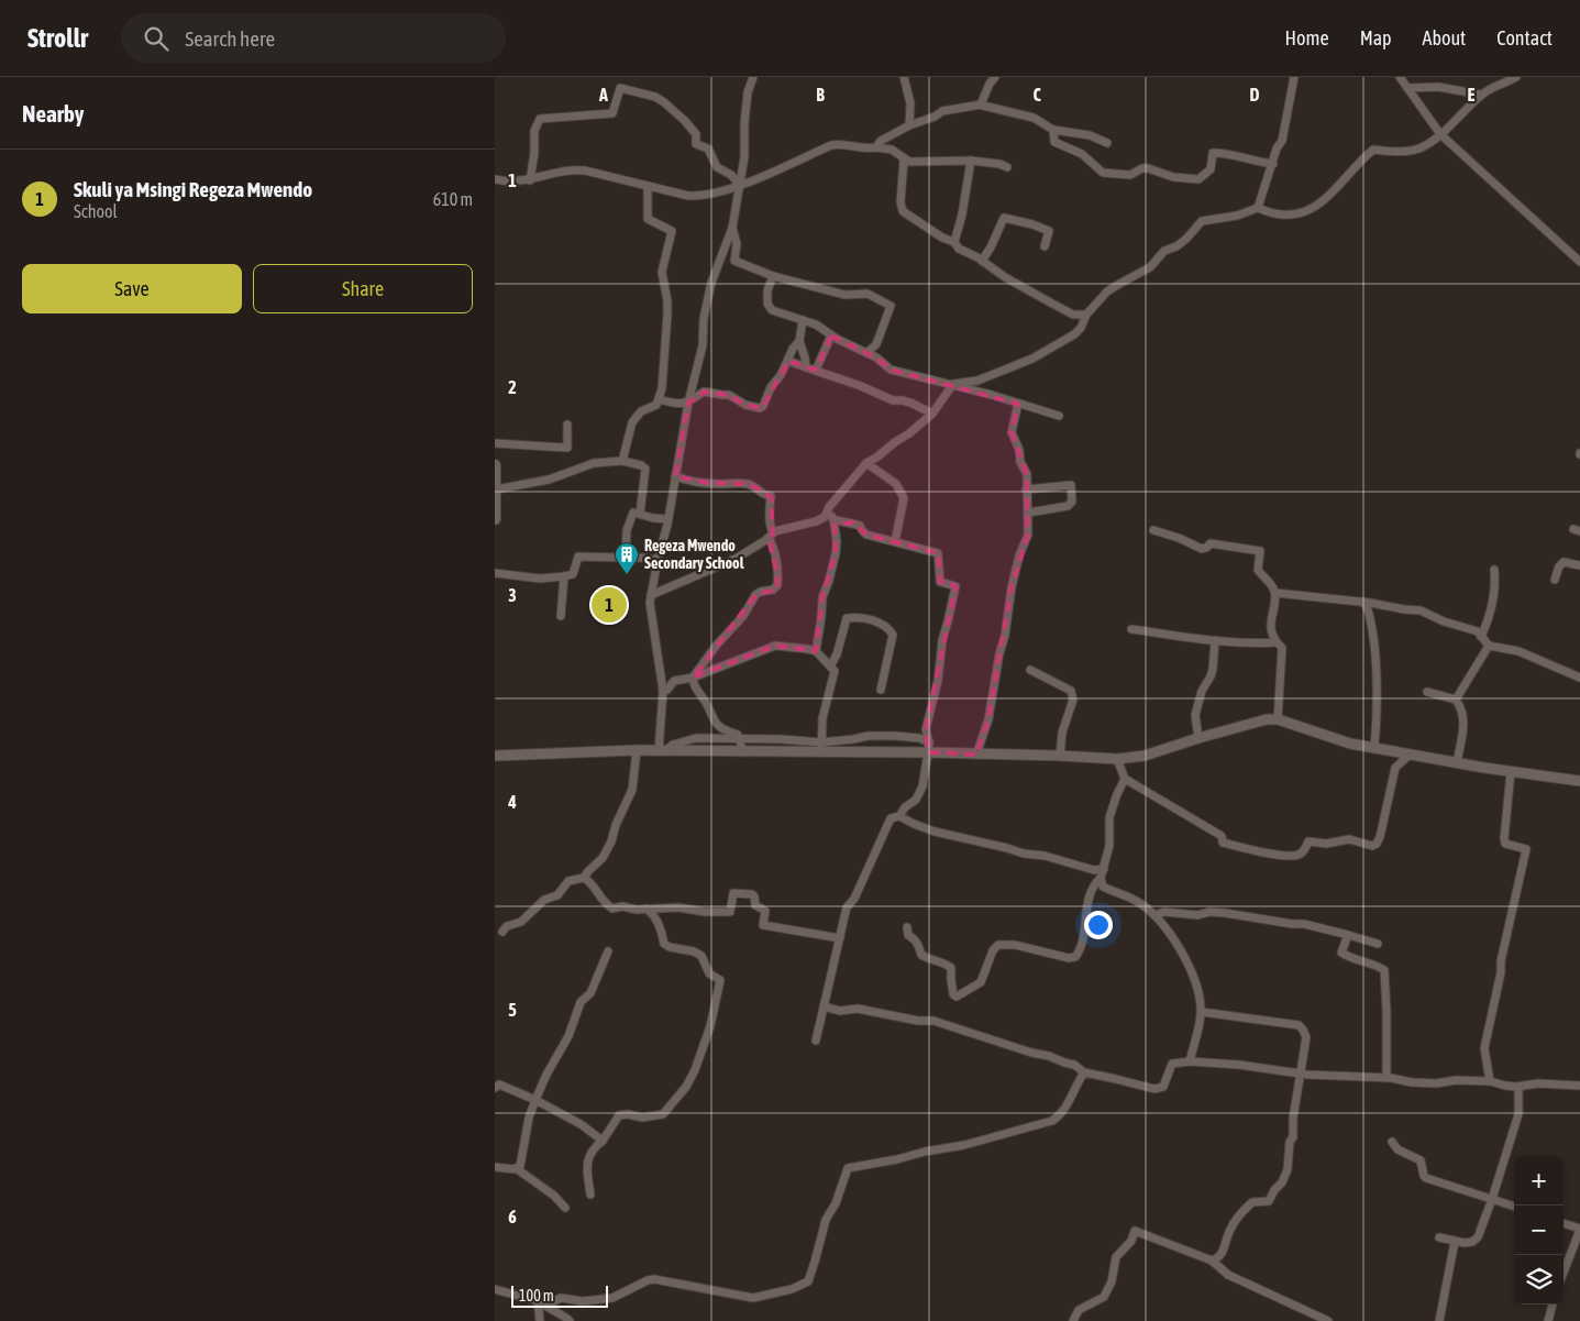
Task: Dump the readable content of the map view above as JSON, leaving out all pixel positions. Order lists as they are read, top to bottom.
{
  "places": {
    "building": ["Regeza Mwendo Secondary School"]
  },
  "scale_bar": "100 m",
  "page": {
    "header": "Strollr",
    "search": "Search here",
    "nav": [
      "Home",
      "Map",
      "About",
      "Contact"
    ],
    "heading": "Nearby",
    "list": [
      {
        "mark": "1",
        "name": "Skuli ya Msingi Regeza Mwendo",
        "note": "School",
        "value": "610 m"
      }
    ],
    "buttons": ["Save", "Share"],
    "pins": "1",
    "map_buttons": ["+", "−"],
    "scale": "100 m"
  },
  "grid": {
    "columns": [
      "A",
      "B",
      "C",
      "D",
      "E"
    ],
    "rows": [
      "1",
      "2",
      "3",
      "4",
      "5",
      "6"
    ]
  }
}
